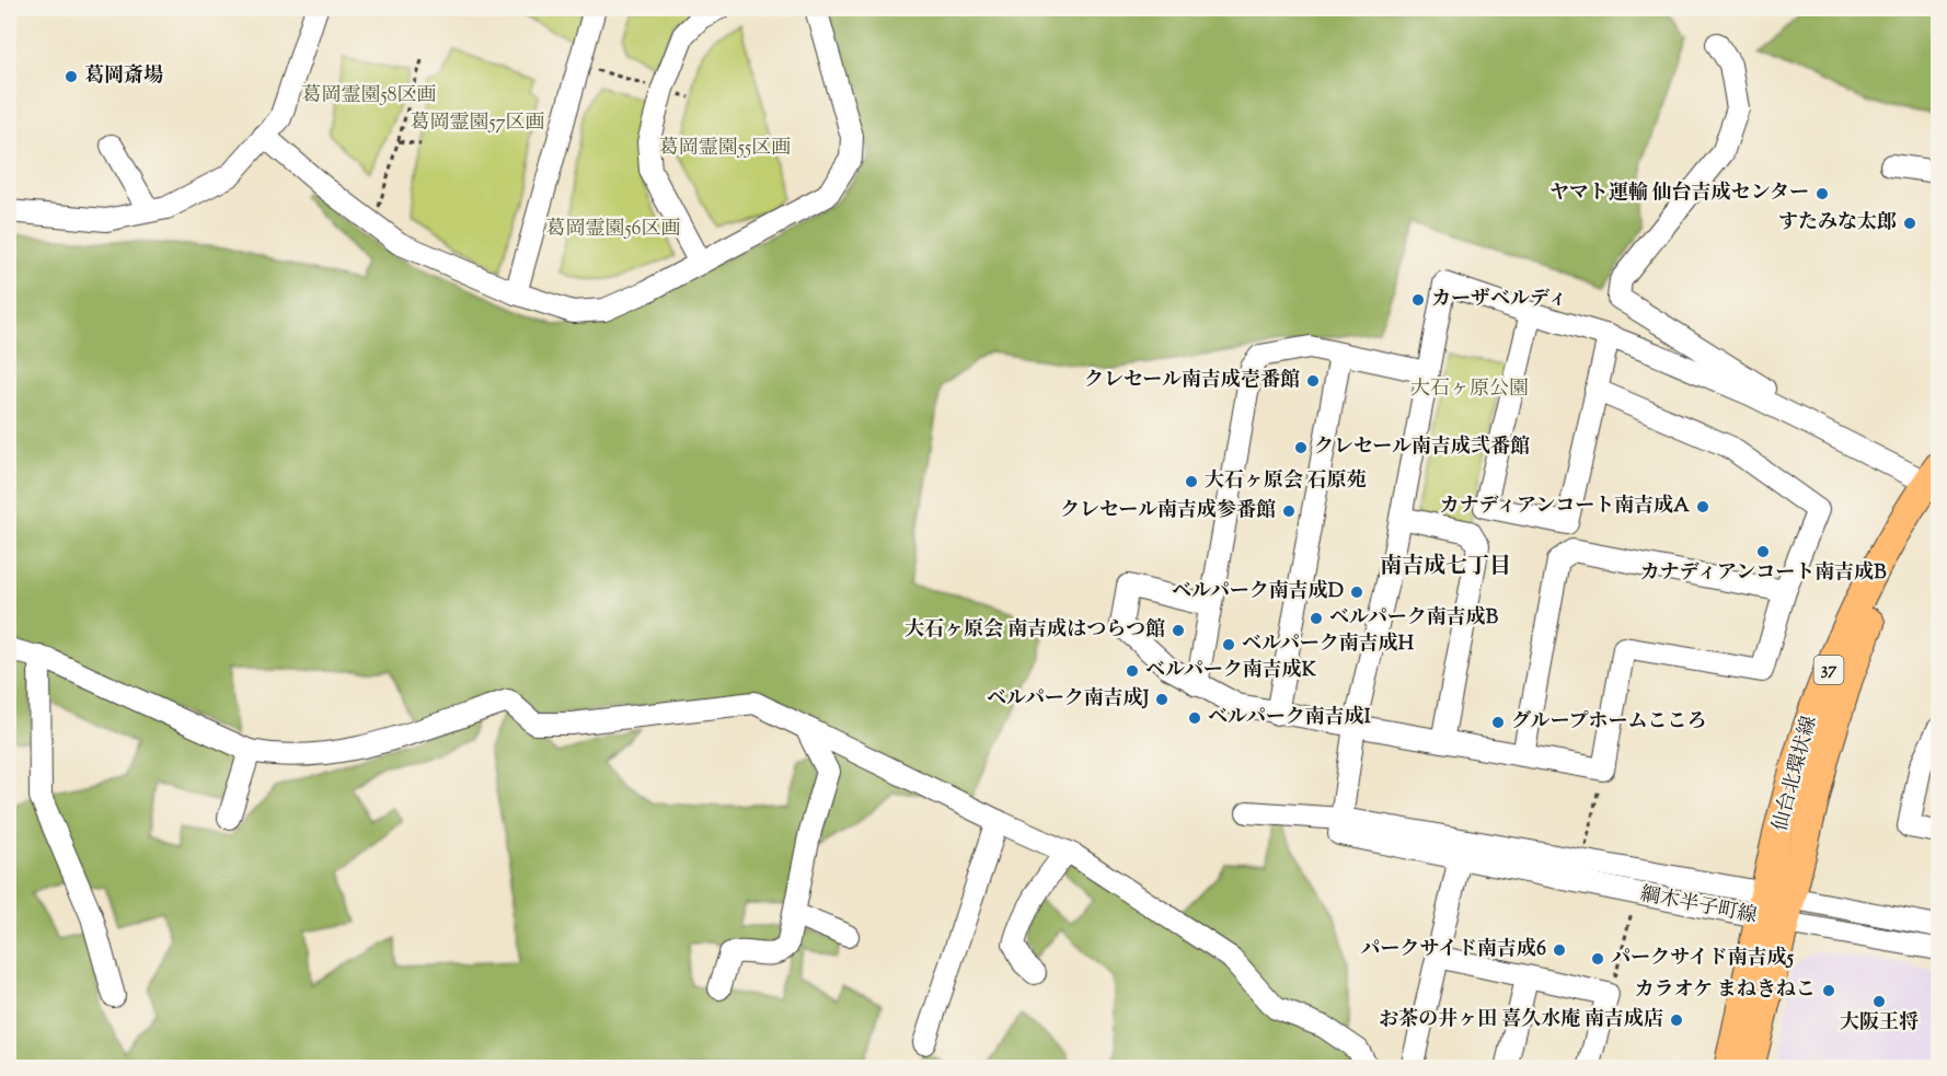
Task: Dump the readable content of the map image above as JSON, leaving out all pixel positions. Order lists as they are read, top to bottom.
{
  "streets": {
    "main road": ["37", "仙台北環状線"],
    "street": ["綱木半子町線"]
  },
  "crossings": [
    ["仙台北環状線", "綱木半子町線"]
  ],
  "districts": ["南吉成七丁目"],
  "parks": [
    "葛岡霊園58区画",
    "葛岡霊園57区画",
    "葛岡霊園55区画",
    "葛岡霊園56区画",
    "大石ヶ原公園"
  ],
  "places": [
    "葛岡斎場",
    "ヤマト運輸 仙台吉成センター",
    "すたみな太郎",
    "カーザベルディ",
    "クレセール南吉成壱番館",
    "クレセール南吉成弐番館",
    "大石ヶ原会 石原苑",
    "カナディアンコート南吉成A",
    "クレセール南吉成参番館",
    "カナディアンコート南吉成B",
    "ベルパーク南吉成D",
    "ベルパーク南吉成B",
    "大石ヶ原会 南吉成はつらつ館",
    "ベルパーク南吉成H",
    "ベルパーク南吉成K",
    "ベルパーク南吉成J",
    "ベルパーク南吉成I",
    "グループホームこころ",
    "パークサイド南吉成6",
    "パークサイド南吉成5",
    "カラオケ まねきねこ",
    "大阪王将",
    "お茶の井ヶ田 喜久水庵 南吉成店"
  ]
}
